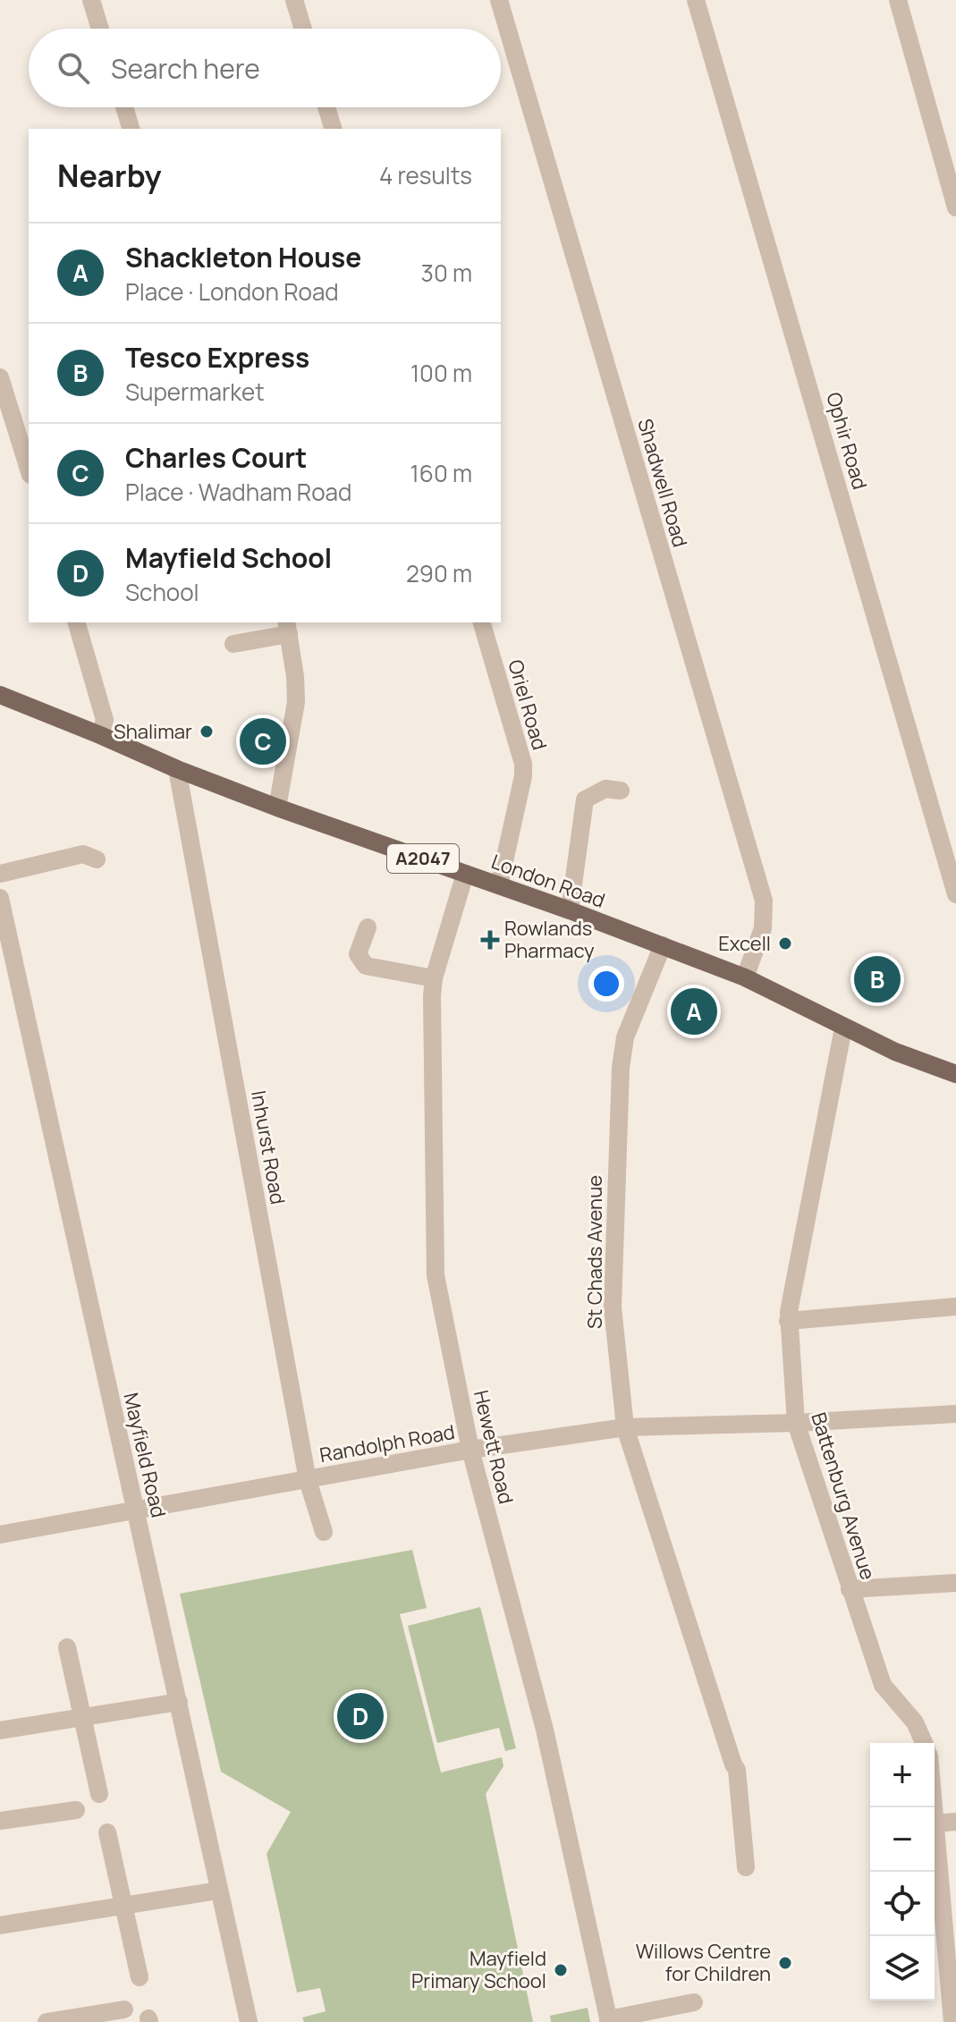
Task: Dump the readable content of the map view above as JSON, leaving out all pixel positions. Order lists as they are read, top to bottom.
{
  "streets": {
    "main road": ["A2047", "London Road"],
    "street": [
      "Ophir Road",
      "Shadwell Road",
      "Oriel Road",
      "Inhurst Road",
      "St Chads Avenue",
      "Randolph Road",
      "Hewett Road",
      "Mayfield Road",
      "Battenburg Avenue"
    ]
  },
  "crossings": [
    ["Shadwell Road", "London Road"],
    ["Oriel Road", "London Road"],
    ["London Road", "Inhurst Road"],
    ["London Road", "St Chads Avenue"],
    ["London Road", "Hewett Road"],
    ["London Road", "Battenburg Avenue"],
    ["Inhurst Road", "Randolph Road"],
    ["St Chads Avenue", "Randolph Road"],
    ["Randolph Road", "Hewett Road"],
    ["Randolph Road", "Mayfield Road"],
    ["Randolph Road", "Battenburg Avenue"]
  ],
  "places": {
    "other": [
      "Shalimar",
      "Excell",
      "Willows Centre for Children",
      "Mayfield Primary School"
    ],
    "health": ["Rowlands Pharmacy"]
  },
  "page": {
    "search": "Search here",
    "heading": ["Nearby", "4 results"],
    "list": [
      {
        "mark": "A",
        "name": "Shackleton House",
        "note": "Place · London Road",
        "value": "30 m"
      },
      {
        "mark": "B",
        "name": "Tesco Express",
        "note": "Supermarket",
        "value": "100 m"
      },
      {
        "mark": "C",
        "name": "Charles Court",
        "note": "Place · Wadham Road",
        "value": "160 m"
      },
      {
        "mark": "D",
        "name": "Mayfield School",
        "note": "School",
        "value": "290 m"
      }
    ],
    "pins": [
      "C",
      "B",
      "A",
      "D"
    ],
    "map_buttons": ["+", "−"]
  }
}
